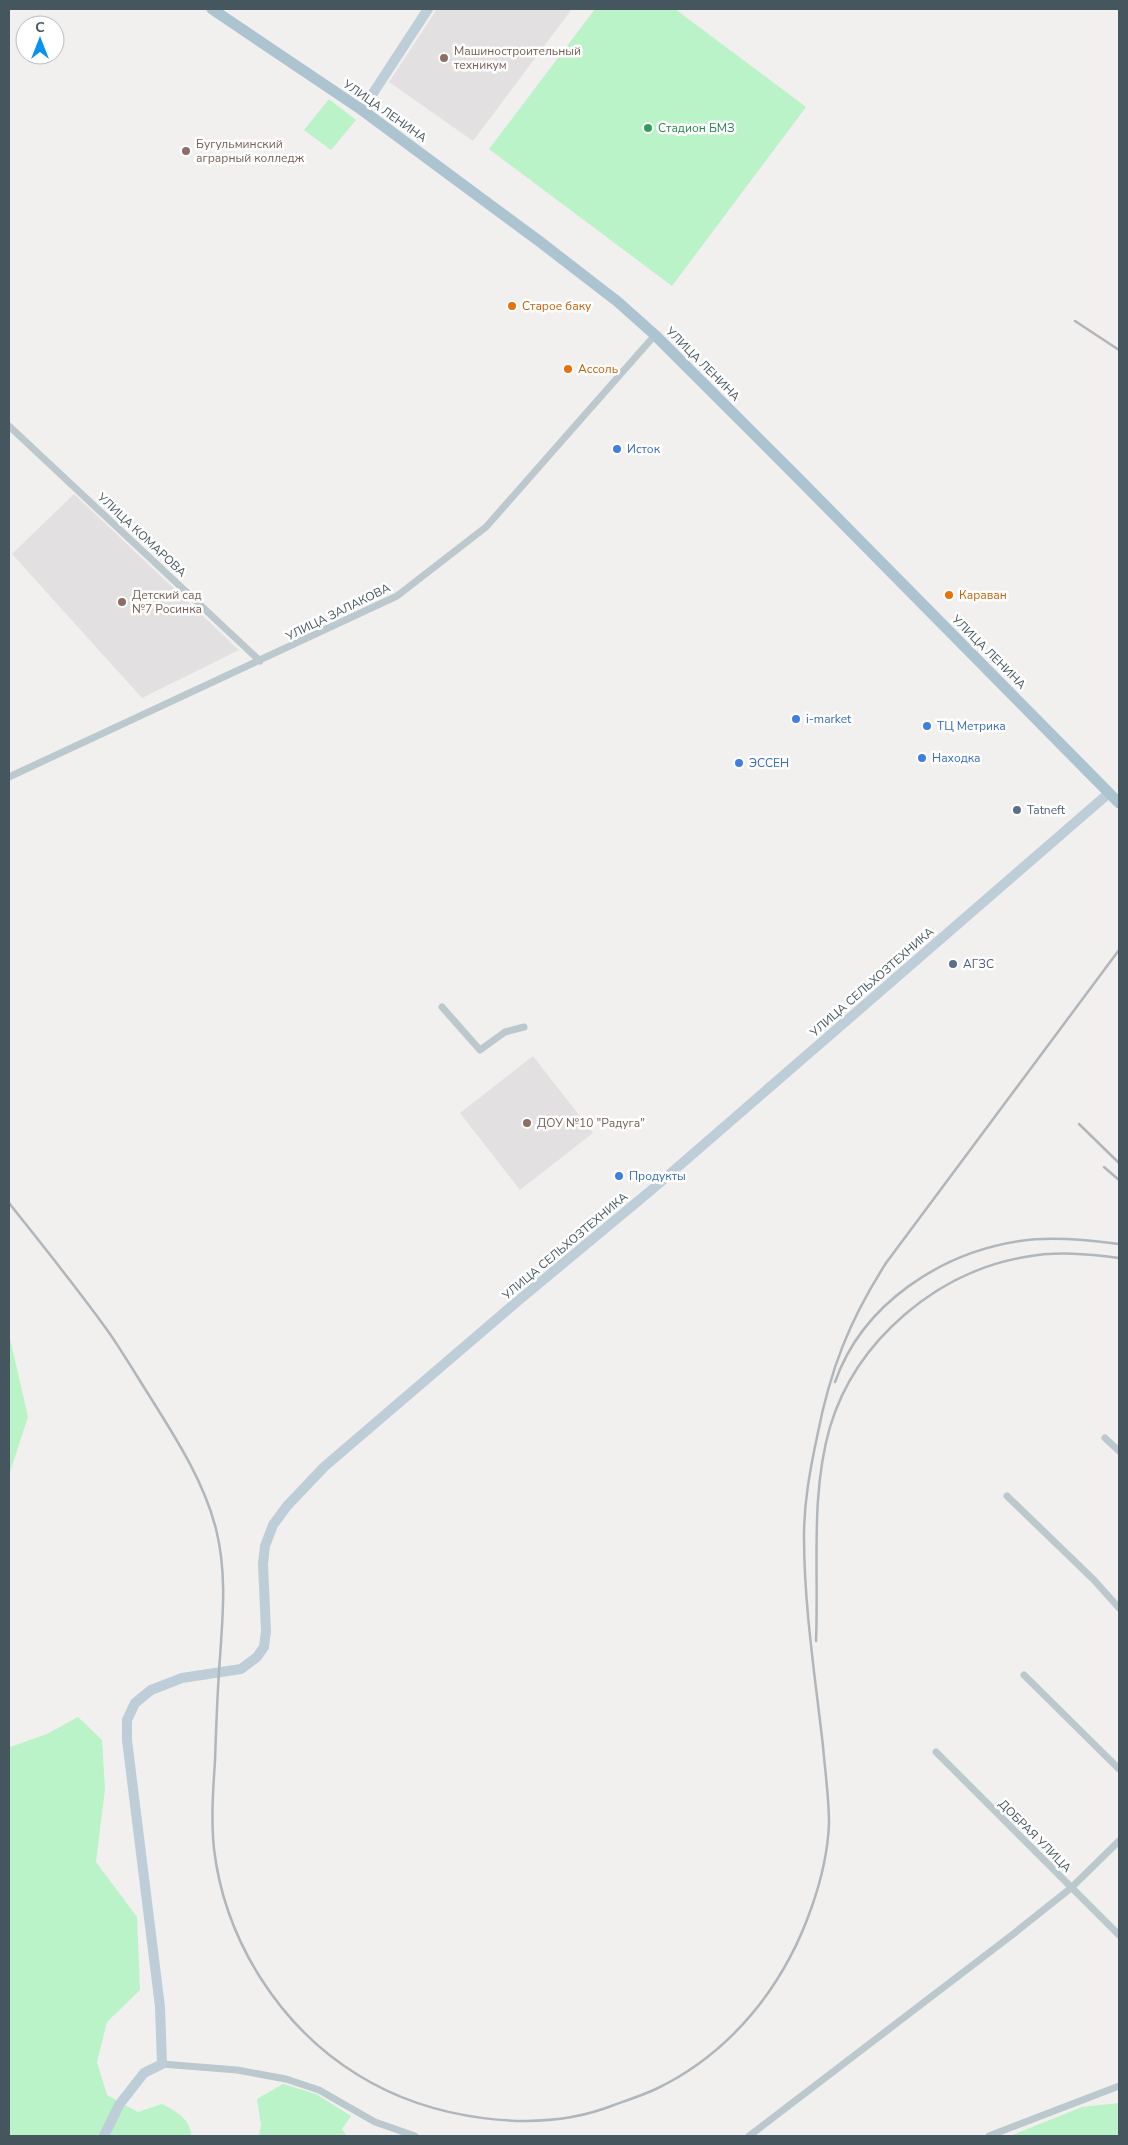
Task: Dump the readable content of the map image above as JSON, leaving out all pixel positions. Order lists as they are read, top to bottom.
{
  "streets": {
    "main road": ["УЛИЦА ЛЕНИНА"],
    "street": [
      "УЛИЦА КОМАРОВА",
      "УЛИЦА ЗАЛАКОВА",
      "УЛИЦА СЕЛЬХОЗТЕХНИКА",
      "ДОБРАЯ УЛИЦА"
    ]
  },
  "crossings": [
    ["УЛИЦА ЛЕНИНА", "УЛИЦА ЗАЛАКОВА"],
    ["УЛИЦА ЛЕНИНА", "УЛИЦА СЕЛЬХОЗТЕХНИКА"],
    ["УЛИЦА КОМАРОВА", "УЛИЦА ЗАЛАКОВА"]
  ],
  "places": [
    "Машиностроительный техникум",
    "Стадион БМЗ",
    "Бугульминский аграрный колледж",
    "Старое баку",
    "Ассоль",
    "Исток",
    "Караван",
    "Детский сад №7 Росинка",
    "i-market",
    "ТЦ Метрика",
    "Находка",
    "ЭССЕН",
    "Tatneft",
    "АГЗС",
    "ДОУ №10 \"Радуга\"",
    "Продукты"
  ],
  "north": "top"
}
